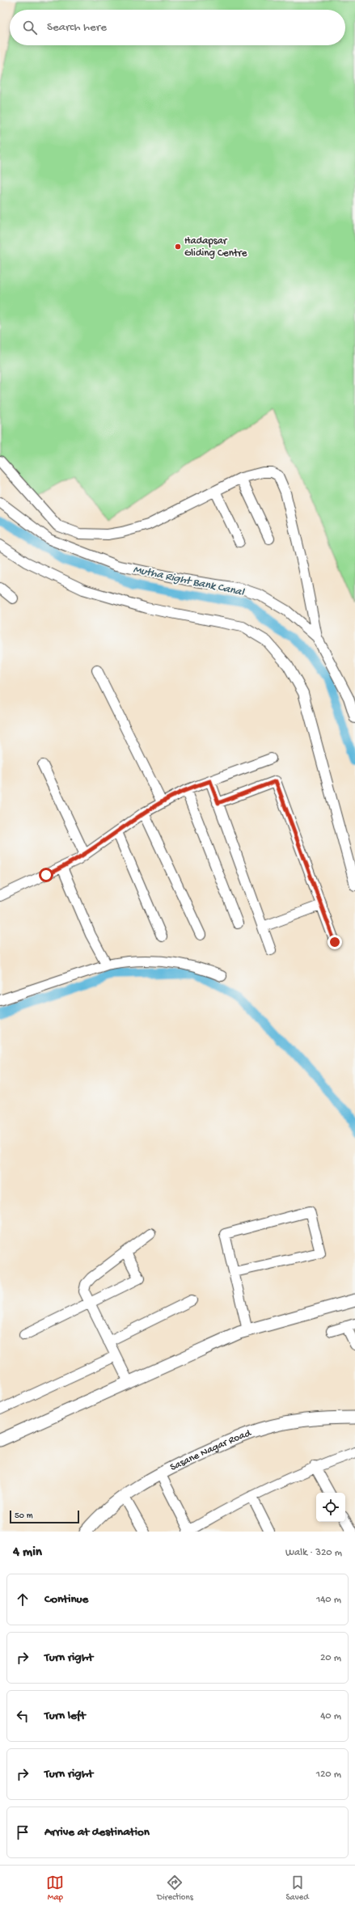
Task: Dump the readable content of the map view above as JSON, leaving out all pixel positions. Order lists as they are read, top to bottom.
{
  "streets": {
    "street": ["Sasane Nagar Road"]
  },
  "water": ["Mutha Right Bank Canal"],
  "places": ["Hadapsar Gliding Centre"],
  "scale_bar": "50 m",
  "page": {
    "search": "Search here",
    "scale": "50 m",
    "heading": ["4 min", "Walk · 320 m"],
    "list": [
      ["Continue", "140 m"],
      ["Turn right", "20 m"],
      ["Turn left", "40 m"],
      ["Turn right", "120 m"],
      "Arrive at destination"
    ],
    "nav": ["Map", "Directions", "Saved"]
  }
}
